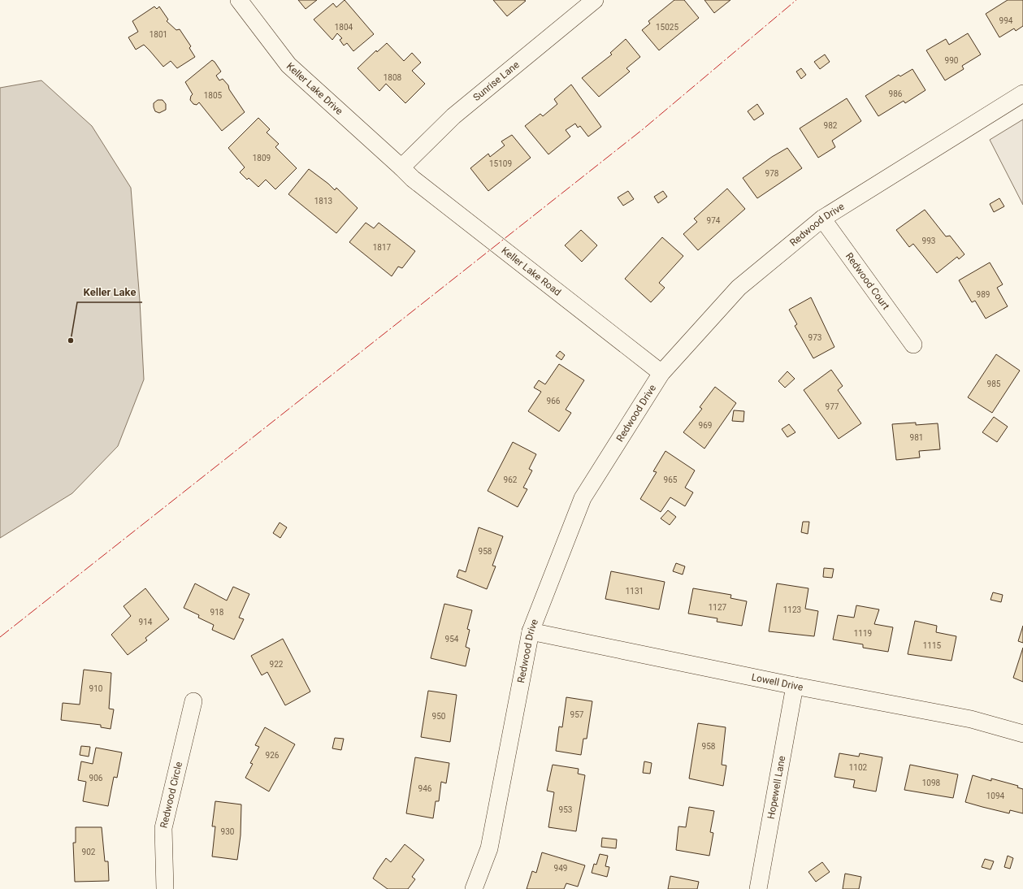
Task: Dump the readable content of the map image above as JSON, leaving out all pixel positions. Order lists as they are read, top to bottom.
{
  "streets": {
    "street": [
      "Sunrise Lane",
      "Keller Lake Drive",
      "Redwood Drive",
      "Keller Lake Road",
      "Redwood Court",
      "Lowell Drive",
      "Hopewell Lane",
      "Redwood Circle"
    ]
  },
  "crossings": [
    ["Sunrise Lane", "Keller Lake Drive"],
    ["Sunrise Lane", "Keller Lake Road"],
    ["Keller Lake Drive", "Keller Lake Road"],
    ["Redwood Drive", "Keller Lake Road"],
    ["Redwood Drive", "Redwood Court"],
    ["Redwood Drive", "Lowell Drive"],
    ["Lowell Drive", "Hopewell Lane"]
  ],
  "places": ["Keller Lake"],
  "house_numbers": [
    "994",
    "1804",
    "15025",
    "1801",
    "990",
    "1808",
    "986",
    "1805",
    "982",
    "1809",
    "15109",
    "978",
    "1813",
    "974",
    "993",
    "1817",
    "989",
    "973",
    "985",
    "966",
    "977",
    "969",
    "981",
    "962",
    "965",
    "958",
    "1131",
    "1127",
    "1123",
    "918",
    "914",
    "1119",
    "954",
    "1115",
    "922",
    "910",
    "957",
    "950",
    "958",
    "926",
    "1102",
    "906",
    "1098",
    "946",
    "1094",
    "953",
    "930",
    "902",
    "949"
  ]
}
